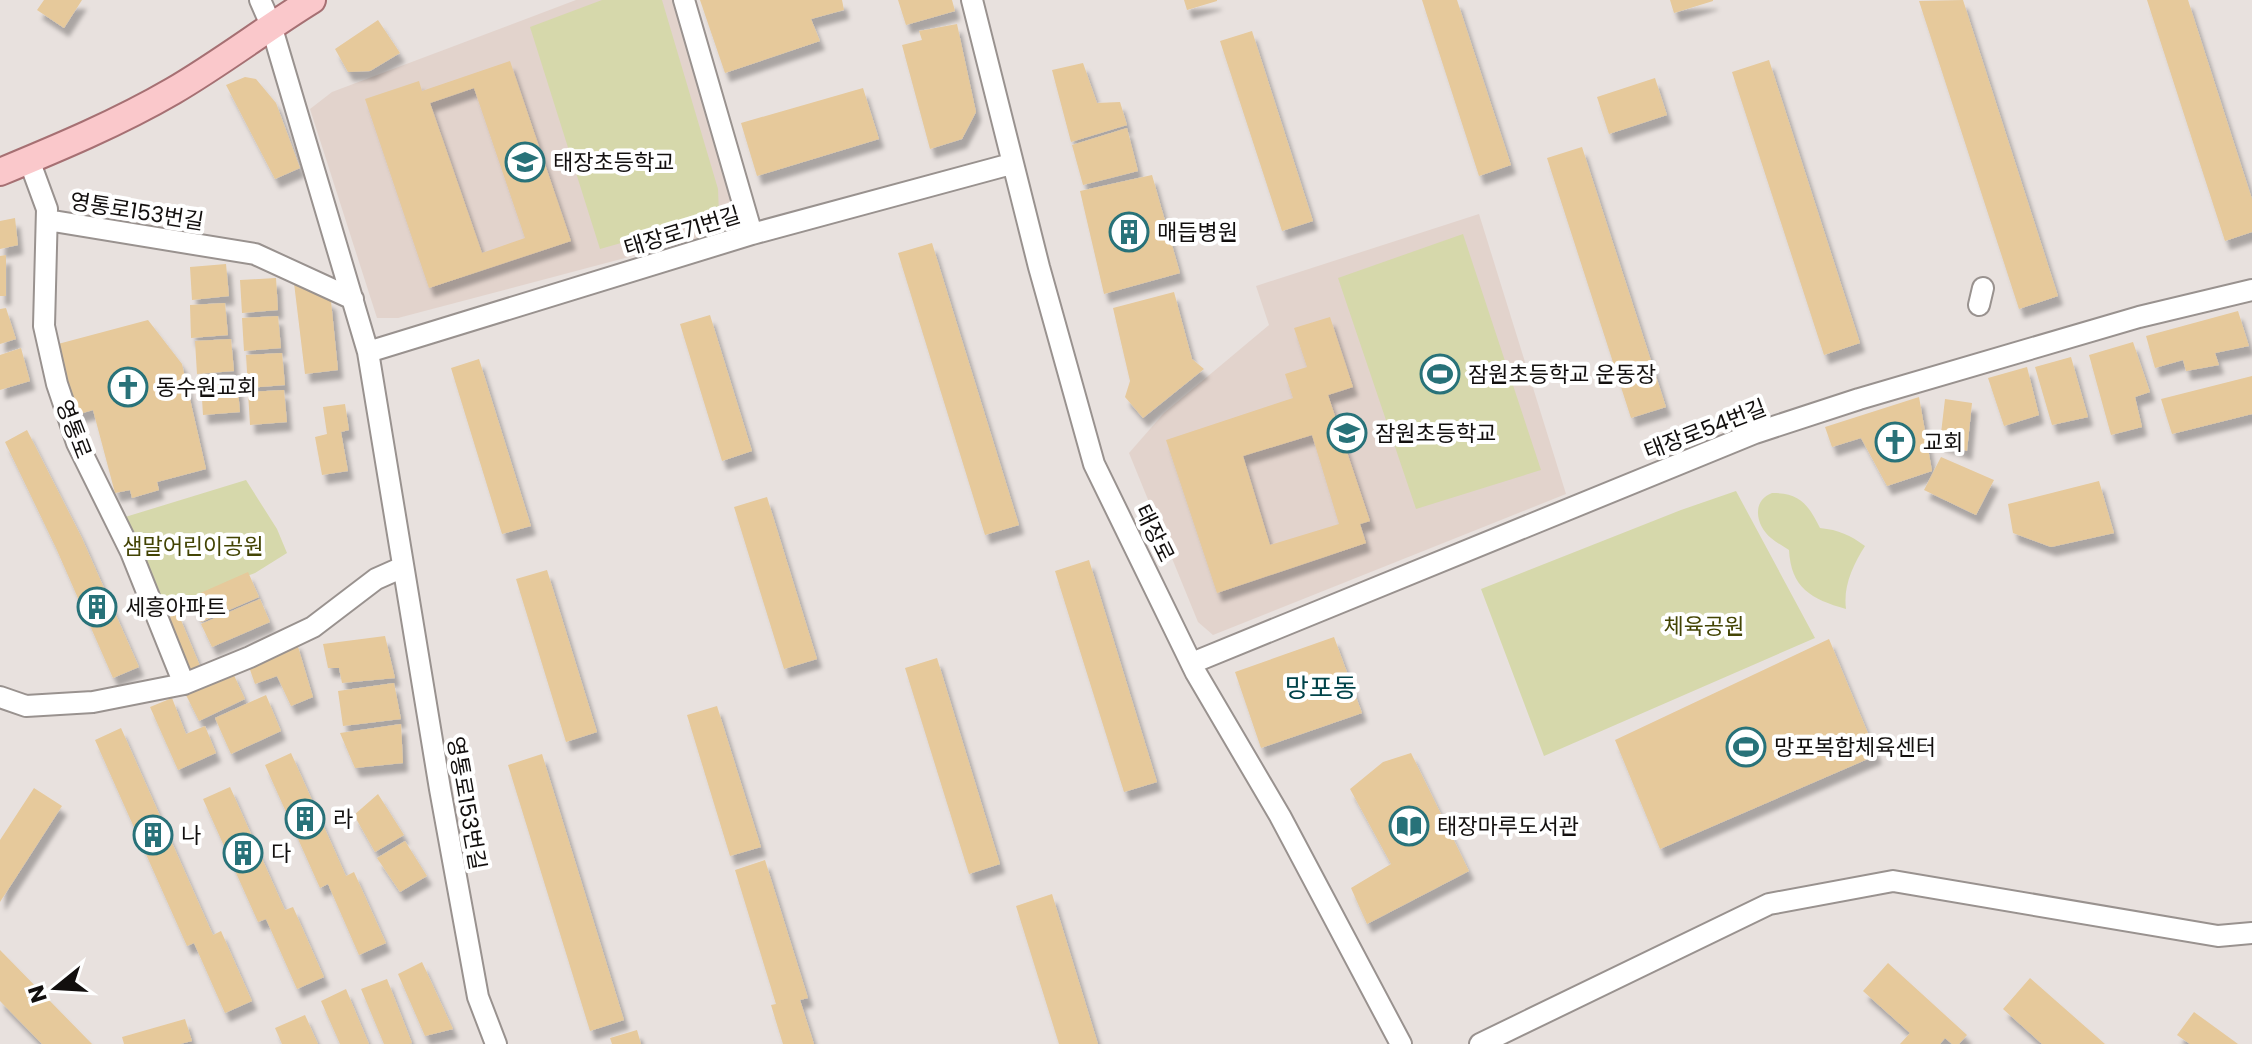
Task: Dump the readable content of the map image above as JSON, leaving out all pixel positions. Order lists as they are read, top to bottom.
{
  "streets": {
    "street": [
      "영통로153번길",
      "태장로71번길",
      "영통로",
      "태장로54번길",
      "태장로"
    ]
  },
  "crossings": [
    ["영통로153번길", "태장로71번길"],
    ["영통로153번길", "영통로"],
    ["태장로71번길", "태장로"],
    ["태장로54번길", "태장로"]
  ],
  "districts": ["망포동"],
  "parks": ["샘말어린이공원", "체육공원"],
  "places": {
    "school or university": ["태장초등학교", "잠원초등학교"],
    "building": [
      "매듭병원",
      "세흥아파트",
      "라",
      "나",
      "다"
    ],
    "sports": ["잠원초등학교 운동장", "망포복합체육센터"],
    "church": ["동수원교회", "교회"],
    "library": ["태장마루도서관"]
  },
  "north": "left"
}
